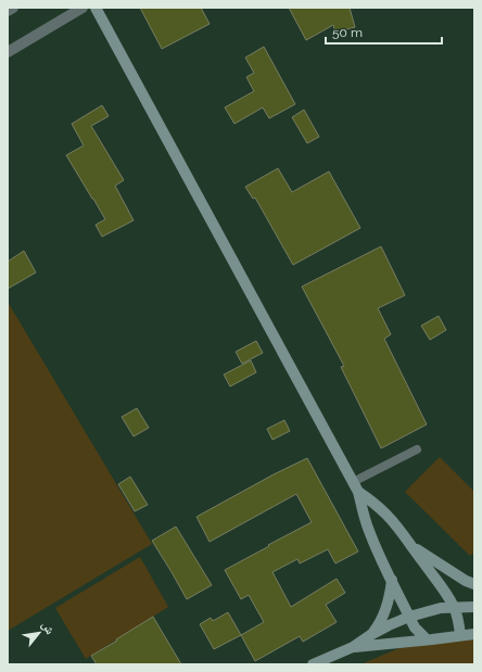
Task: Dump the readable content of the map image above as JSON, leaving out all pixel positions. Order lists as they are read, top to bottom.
{
  "scale_bar": "50 m",
  "north": "top right"
}
